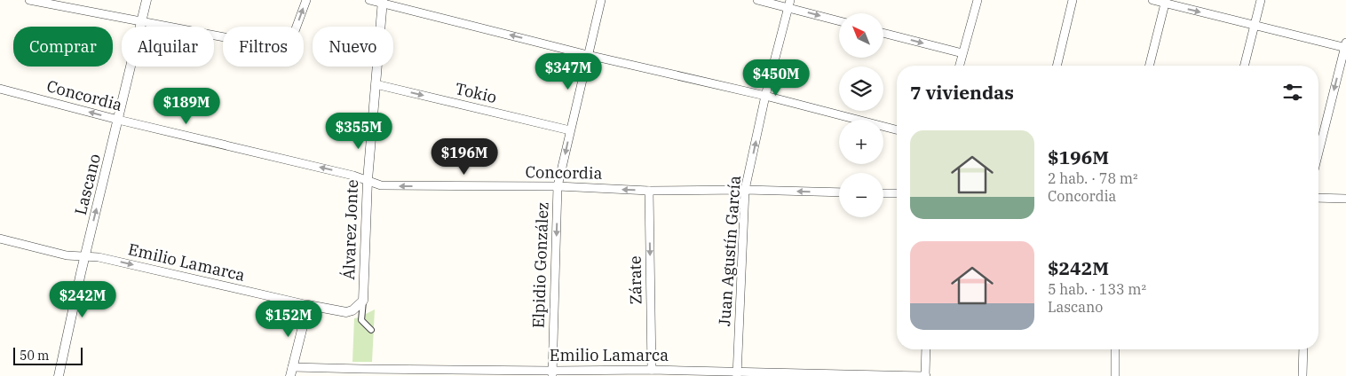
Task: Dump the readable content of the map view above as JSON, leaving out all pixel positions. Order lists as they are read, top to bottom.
{
  "streets": {
    "street": [
      "Tokio",
      "Concordia",
      "Lascano",
      "Álvarez Jonte",
      "Juan Agustín García",
      "Emilio Lamarca",
      "Elpidio González",
      "Zárate"
    ]
  },
  "crossings": [
    ["Tokio", "Álvarez Jonte"],
    ["Tokio", "Elpidio González"],
    ["Concordia", "Lascano"],
    ["Concordia", "Álvarez Jonte"],
    ["Concordia", "Juan Agustín García"],
    ["Concordia", "Elpidio González"],
    ["Concordia", "Zárate"],
    ["Lascano", "Emilio Lamarca"],
    ["Álvarez Jonte", "Emilio Lamarca"],
    ["Juan Agustín García", "Emilio Lamarca"],
    ["Emilio Lamarca", "Elpidio González"],
    ["Emilio Lamarca", "Zárate"]
  ],
  "one_way": [
    "Tokio",
    "Concordia",
    "Lascano",
    "Elpidio González",
    "Zárate"
  ],
  "scale_bar": "50 m",
  "north": "top left",
  "page": {
    "map_buttons": ["+", "−"],
    "chip": [
      "Comprar",
      "Alquilar",
      "Filtros",
      "Nuevo"
    ],
    "price": [
      "$347M",
      "$450M",
      "$189M",
      "$355M",
      "$196M",
      "$242M",
      "$152M"
    ],
    "heading": "7 viviendas",
    "list": [
      {
        "name": "$196M",
        "note": "2 hab. · 78 m² · Concordia"
      },
      {
        "name": "$242M",
        "note": "5 hab. · 133 m² · Lascano"
      }
    ],
    "scale": "50 m"
  }
}
